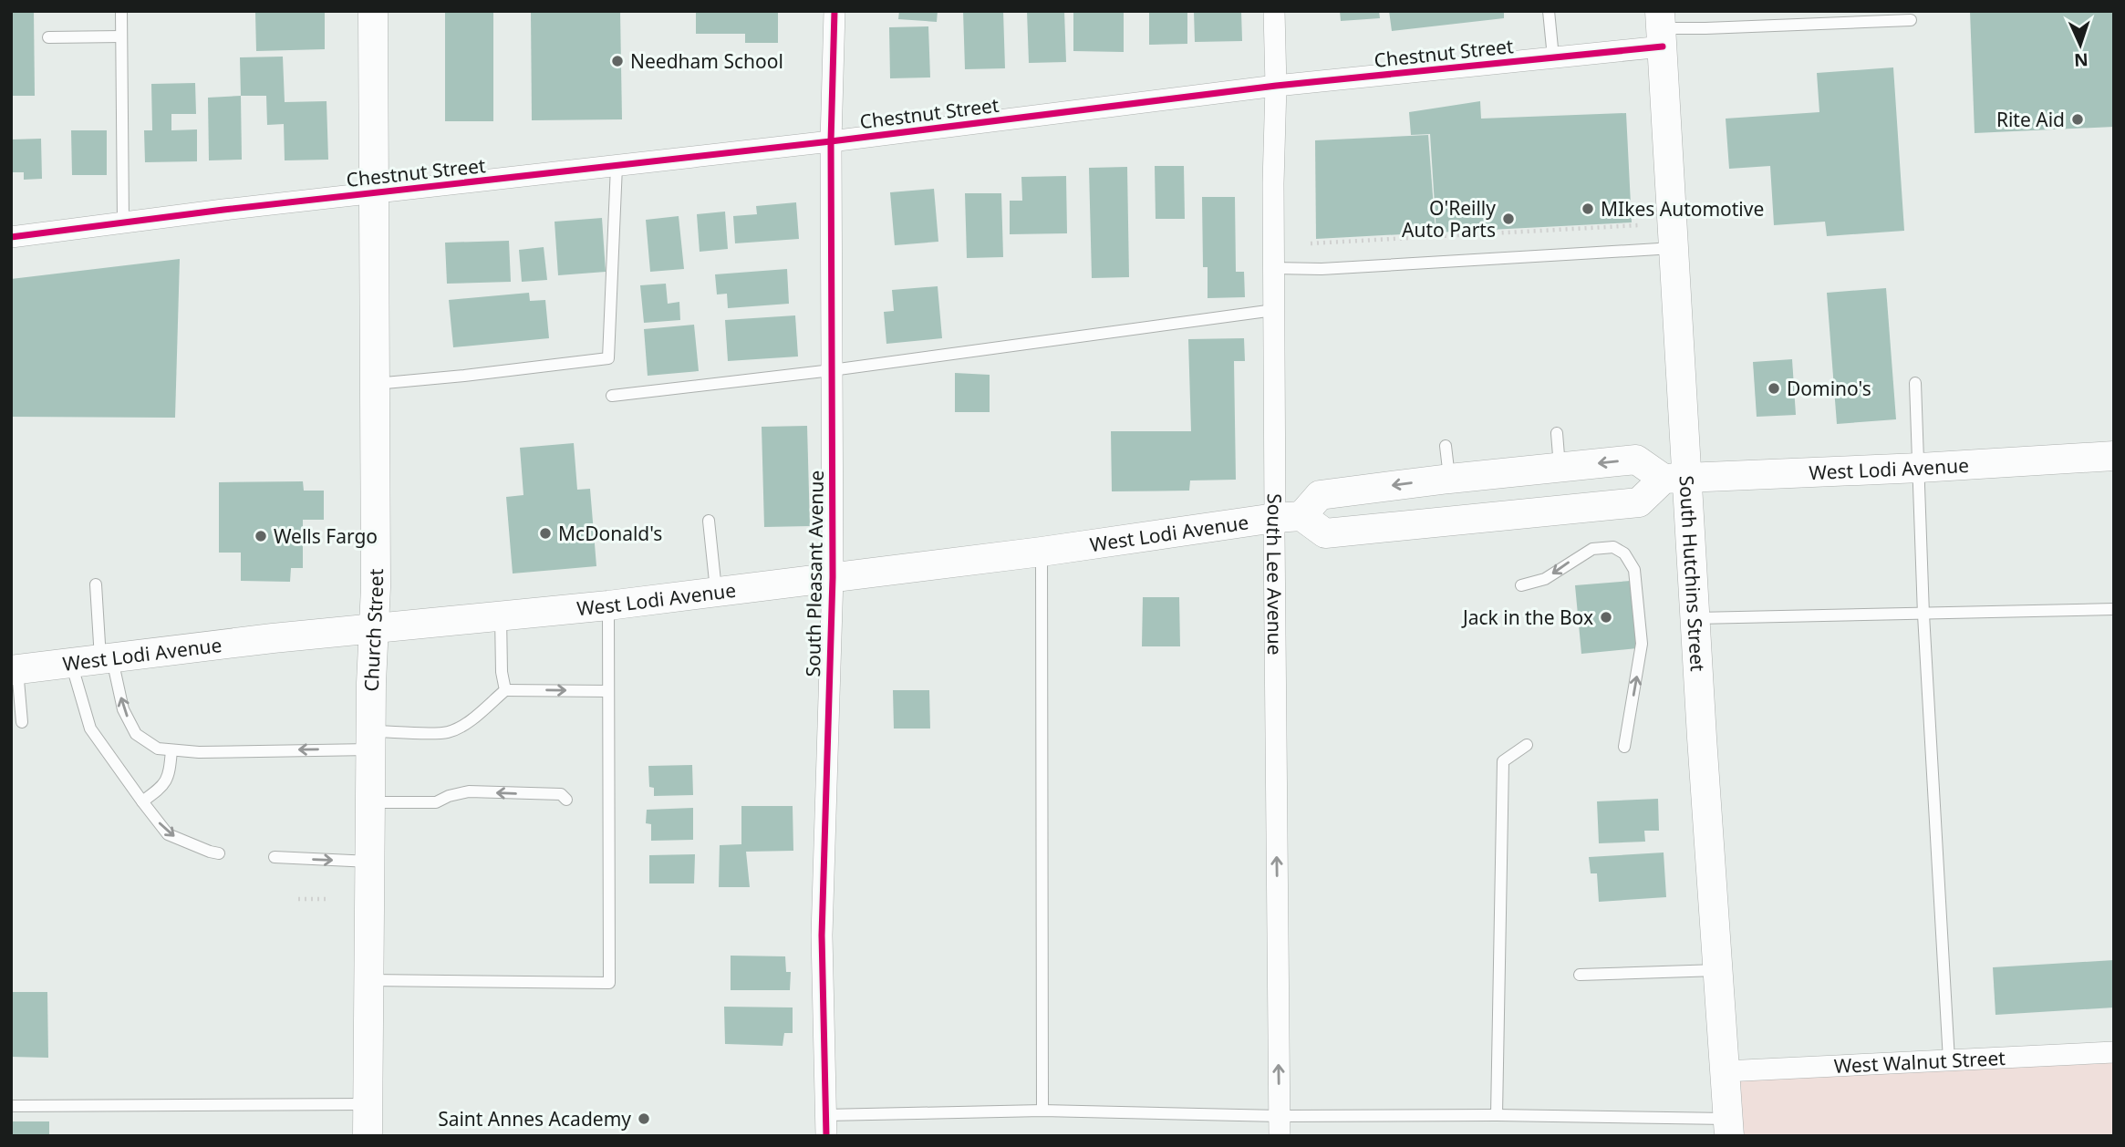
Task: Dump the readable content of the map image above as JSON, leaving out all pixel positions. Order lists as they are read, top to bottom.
{
  "streets": {
    "main road": ["West Lodi Avenue", "South Hutchins Street", "Church Street"],
    "street": [
      "Chestnut Street",
      "South Pleasant Avenue",
      "South Lee Avenue",
      "West Walnut Street"
    ]
  },
  "crossings": [
    ["Chestnut Street", "South Pleasant Avenue"],
    ["Chestnut Street", "South Lee Avenue"],
    ["Chestnut Street", "South Hutchins Street"],
    ["Chestnut Street", "Church Street"],
    ["West Lodi Avenue", "South Pleasant Avenue"],
    ["West Lodi Avenue", "South Lee Avenue"],
    ["West Lodi Avenue", "South Hutchins Street"],
    ["West Lodi Avenue", "Church Street"],
    ["South Hutchins Street", "West Walnut Street"]
  ],
  "one_way": ["South Lee Avenue"],
  "places": [
    "Needham School",
    "Rite Aid",
    "MIkes Automotive",
    "O'Reilly Auto Parts",
    "Domino's",
    "McDonald's",
    "Wells Fargo",
    "Jack in the Box",
    "Saint Annes Academy"
  ],
  "north": "bottom"
}
